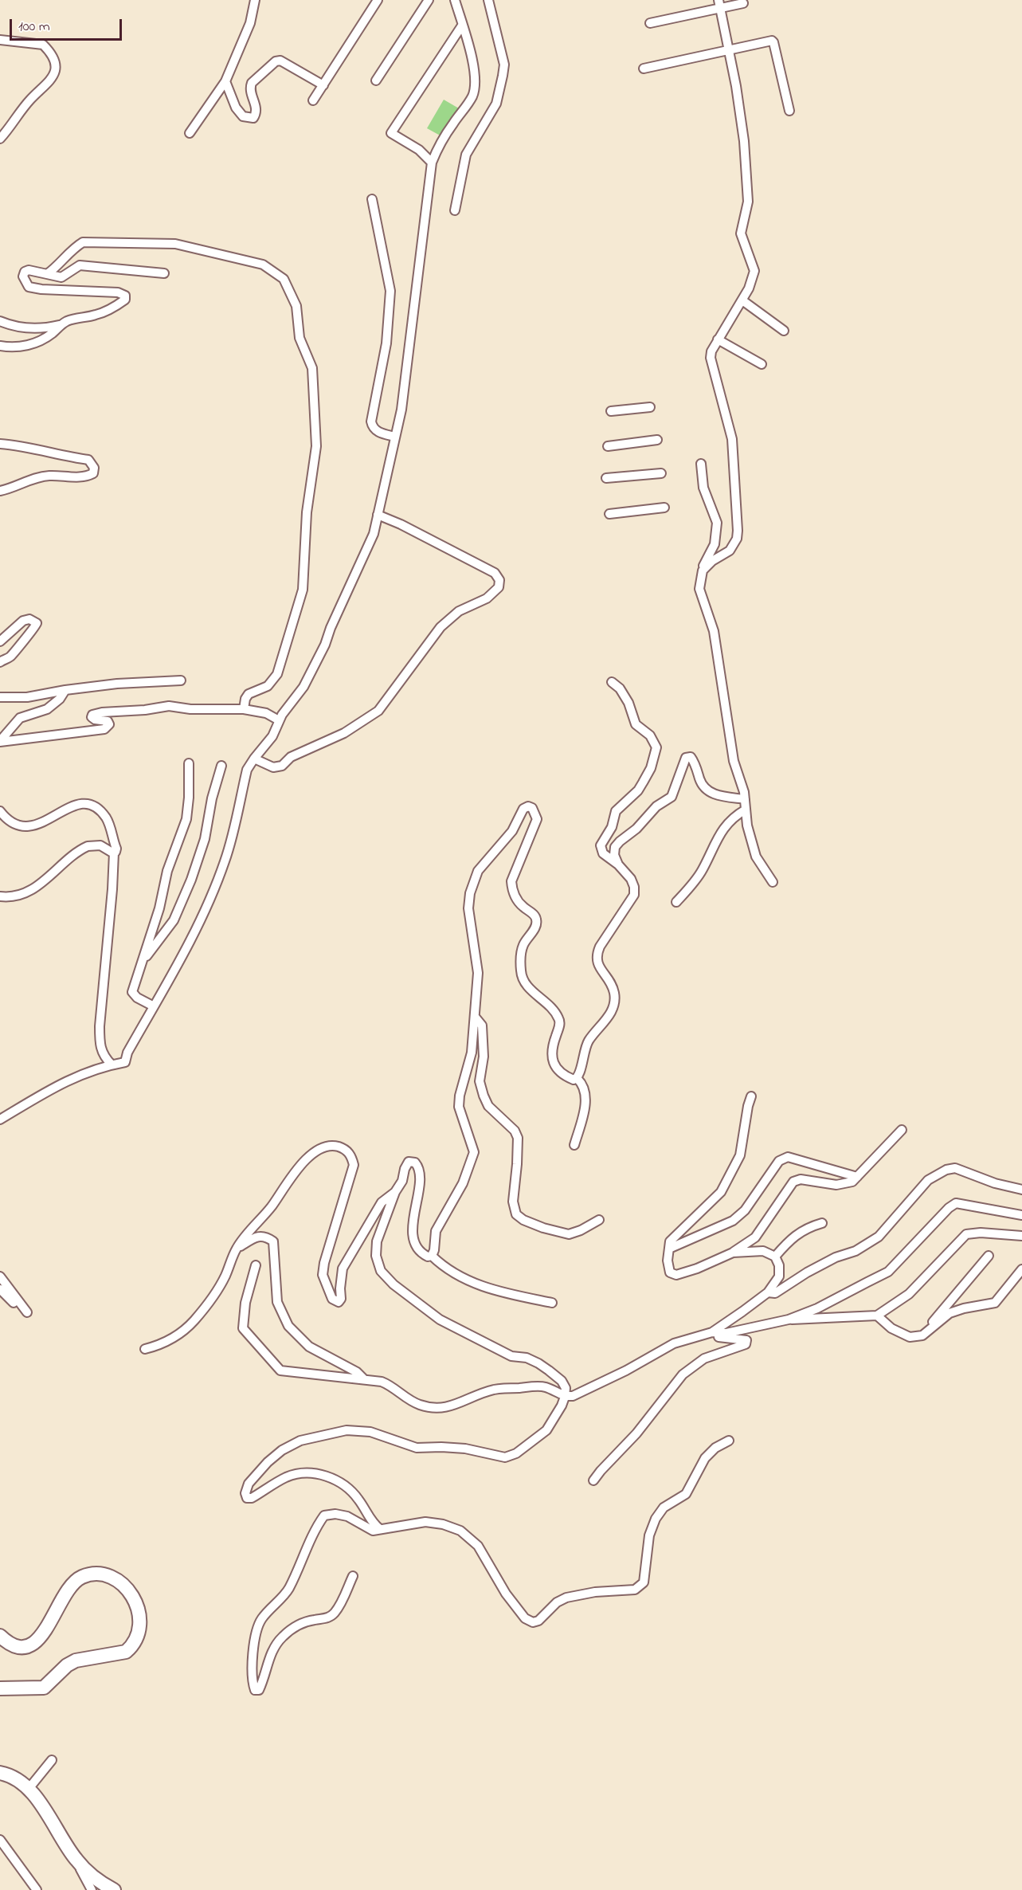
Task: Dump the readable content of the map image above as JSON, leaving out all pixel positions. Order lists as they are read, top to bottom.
{
  "scale_bar": "100 m"
}
